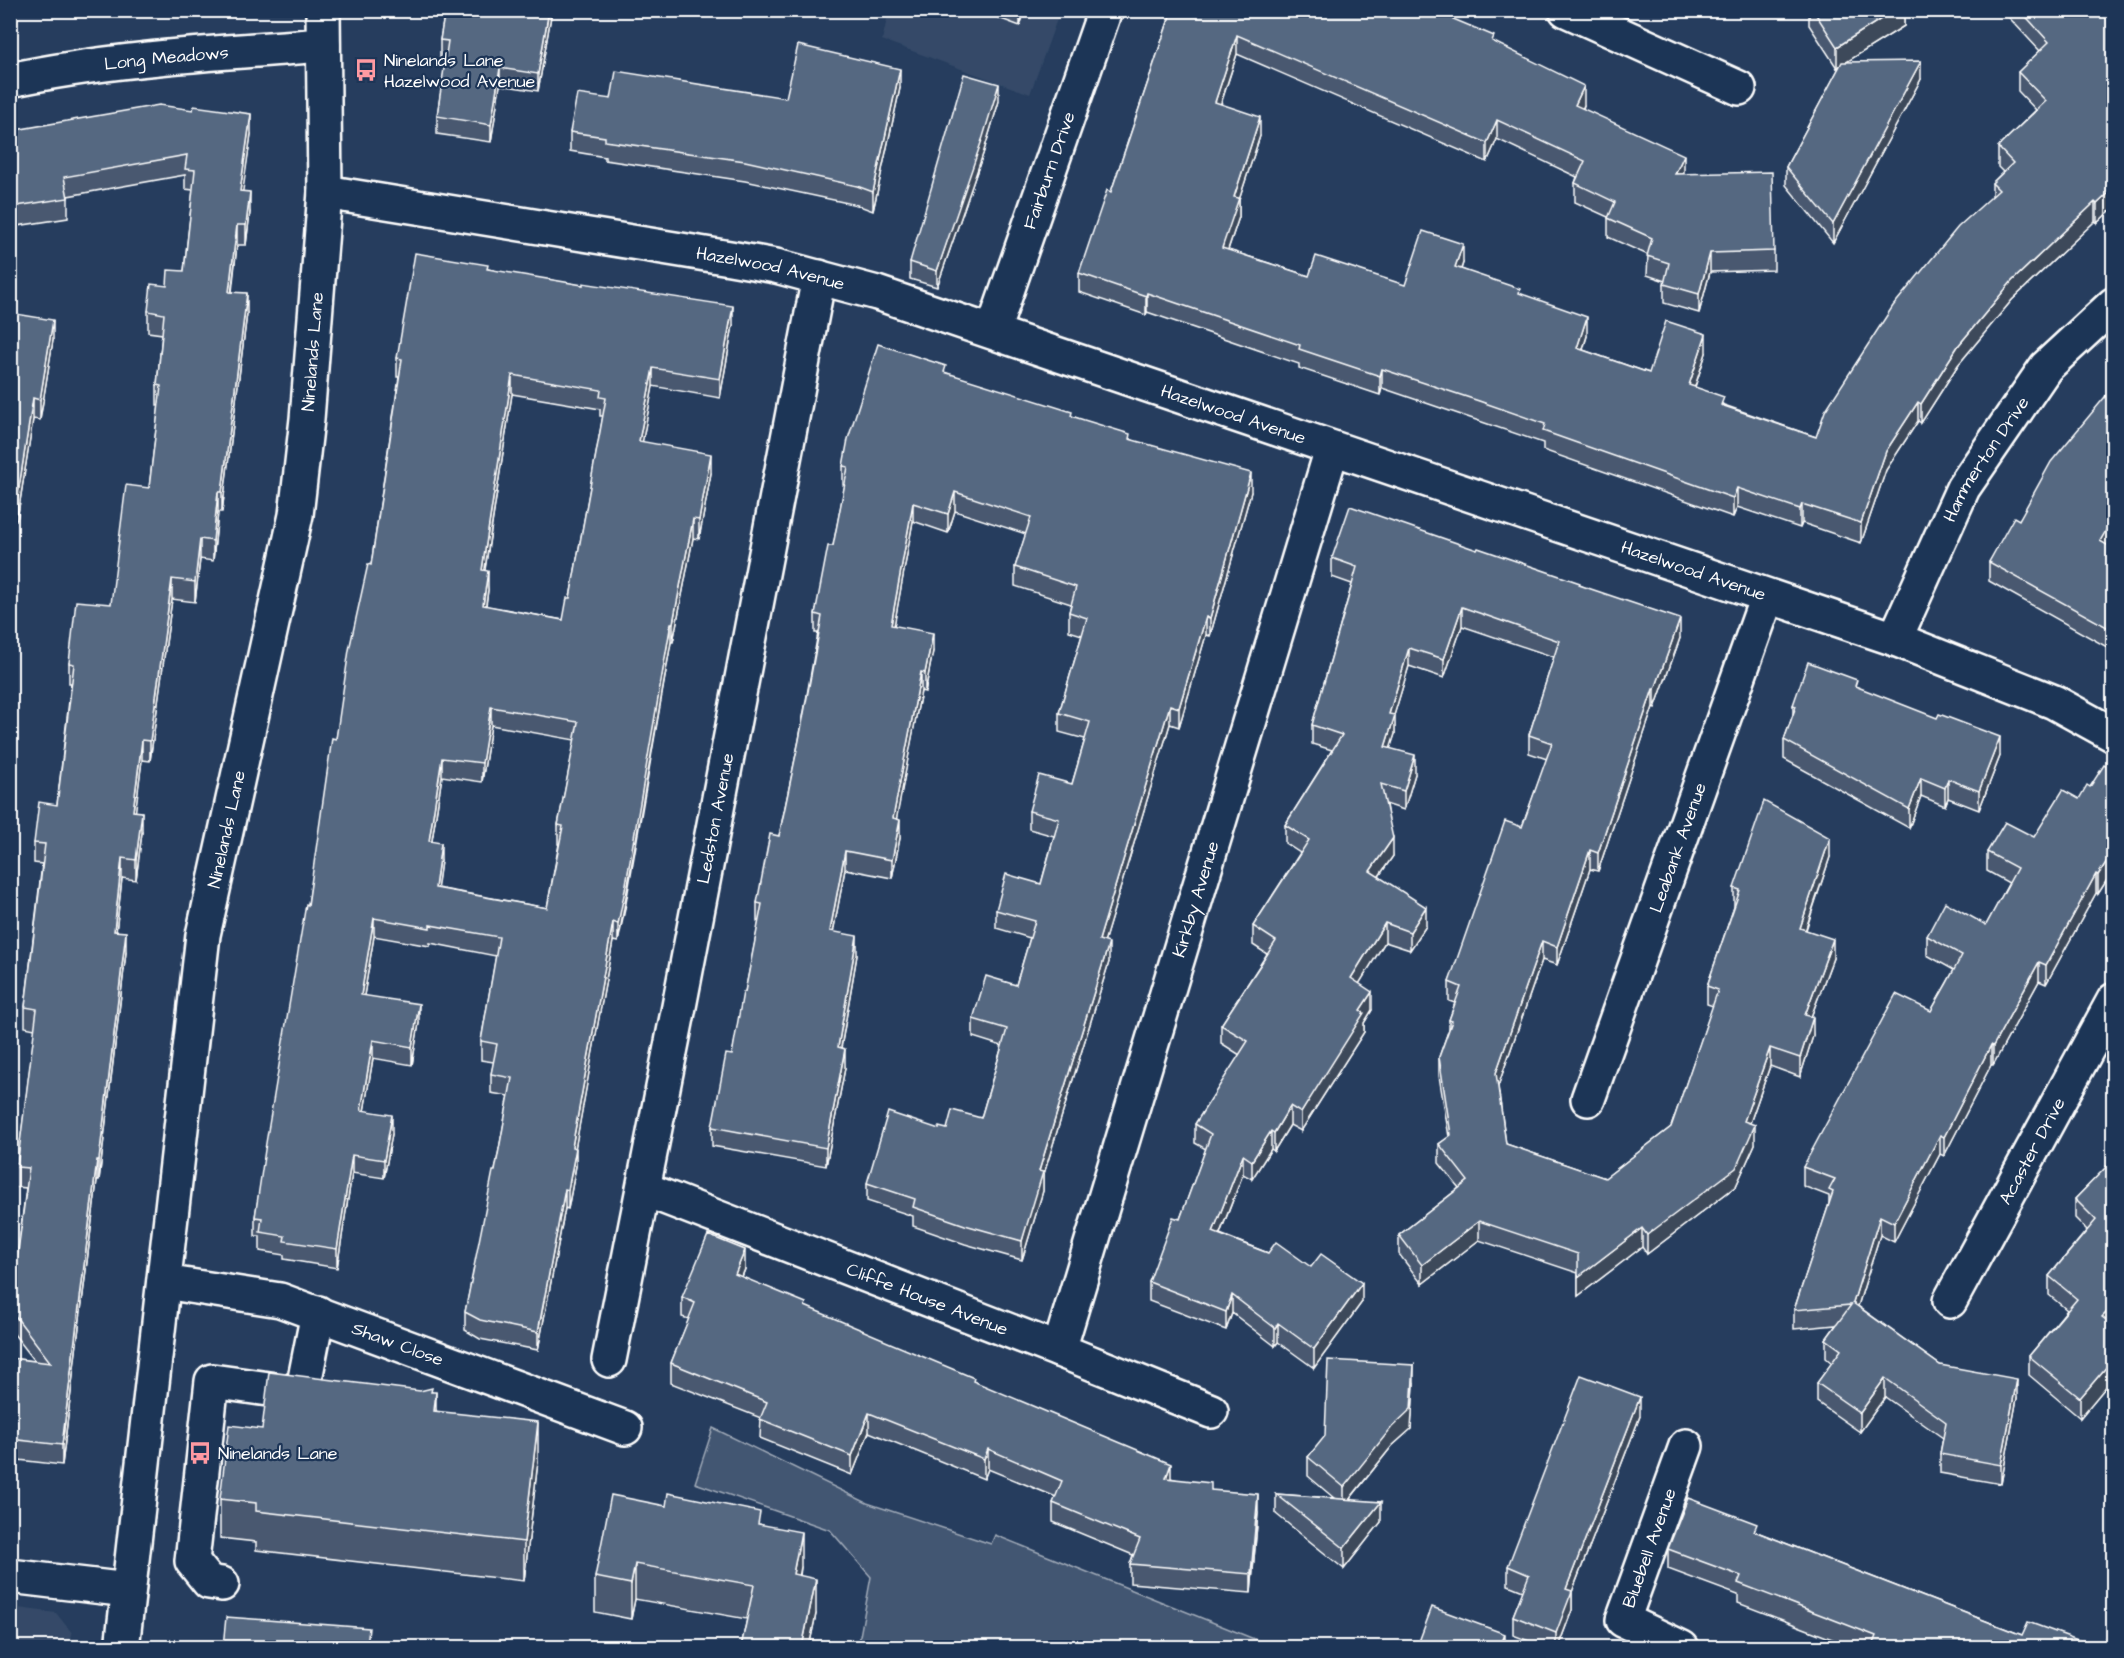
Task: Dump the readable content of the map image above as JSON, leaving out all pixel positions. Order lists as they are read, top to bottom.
{
  "streets": {
    "street": [
      "Long Meadows",
      "Fairburn Drive",
      "Hazelwood Avenue",
      "Ninelands Lane",
      "Hammerton Drive",
      "Ledston Avenue",
      "Leabank Avenue",
      "Kirkby Avenue",
      "Acaster Drive",
      "Cliffe House Avenue",
      "Shaw Close",
      "Bluebell Avenue"
    ]
  },
  "crossings": [
    ["Long Meadows", "Ninelands Lane"],
    ["Fairburn Drive", "Hazelwood Avenue"],
    ["Hazelwood Avenue", "Ninelands Lane"],
    ["Hazelwood Avenue", "Hammerton Drive"],
    ["Hazelwood Avenue", "Ledston Avenue"],
    ["Hazelwood Avenue", "Leabank Avenue"],
    ["Hazelwood Avenue", "Kirkby Avenue"],
    ["Ninelands Lane", "Shaw Close"],
    ["Ledston Avenue", "Cliffe House Avenue"],
    ["Kirkby Avenue", "Cliffe House Avenue"]
  ],
  "places": {
    "bus stop": ["Ninelands Lane Hazelwood Avenue", "Ninelands Lane"]
  }
}
